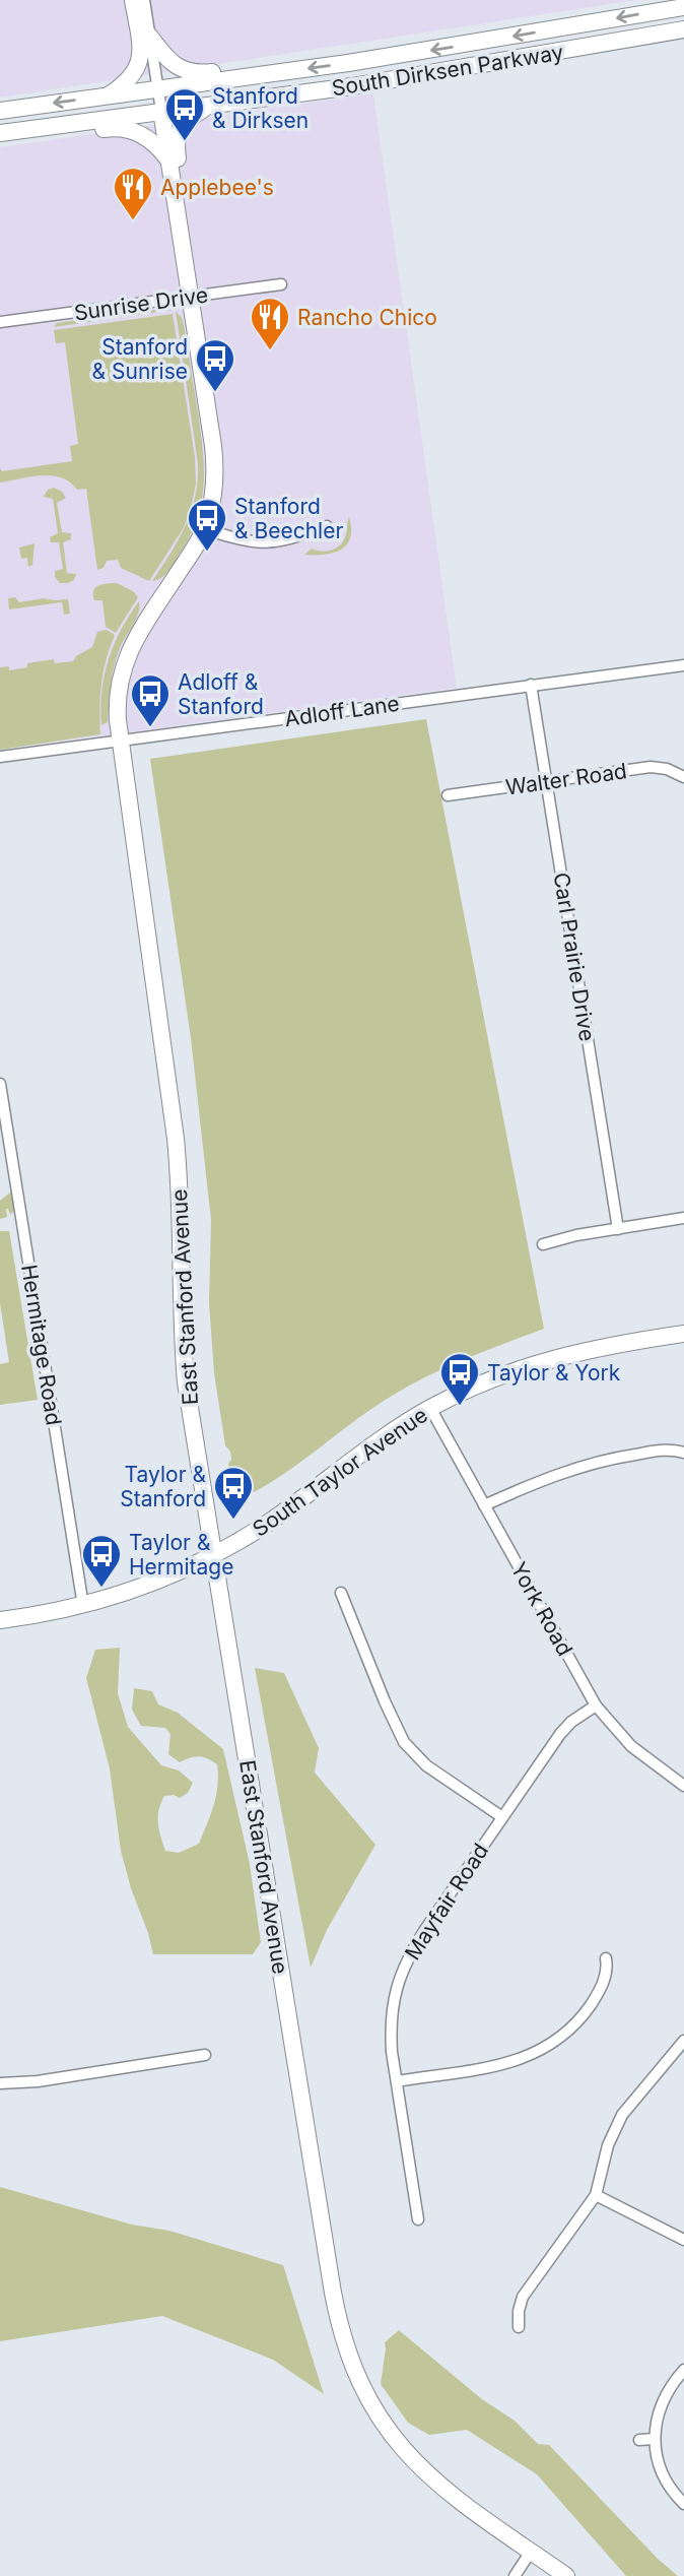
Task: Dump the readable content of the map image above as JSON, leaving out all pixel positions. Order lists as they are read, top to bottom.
{
  "streets": {
    "main road": ["South Dirksen Parkway", "East Stanford Avenue", "South Taylor Avenue"],
    "street": [
      "Sunrise Drive",
      "Adloff Lane",
      "Walter Road",
      "Carl Prairie Drive",
      "Hermitage Road",
      "York Road",
      "Mayfair Road"
    ]
  },
  "crossings": [
    ["South Dirksen Parkway", "East Stanford Avenue"],
    ["Sunrise Drive", "East Stanford Avenue"],
    ["Adloff Lane", "Carl Prairie Drive"],
    ["Adloff Lane", "East Stanford Avenue"],
    ["Walter Road", "Carl Prairie Drive"],
    ["East Stanford Avenue", "South Taylor Avenue"],
    ["Hermitage Road", "South Taylor Avenue"],
    ["South Taylor Avenue", "York Road"],
    ["York Road", "Mayfair Road"]
  ],
  "places": {
    "bus stop": [
      "Stanford & Dirksen",
      "Stanford & Sunrise",
      "Stanford & Beechler",
      "Adloff & Stanford",
      "Taylor & York",
      "Taylor & Stanford",
      "Taylor & Hermitage"
    ],
    "restaurant": ["Applebee's", "Rancho Chico"]
  }
}
